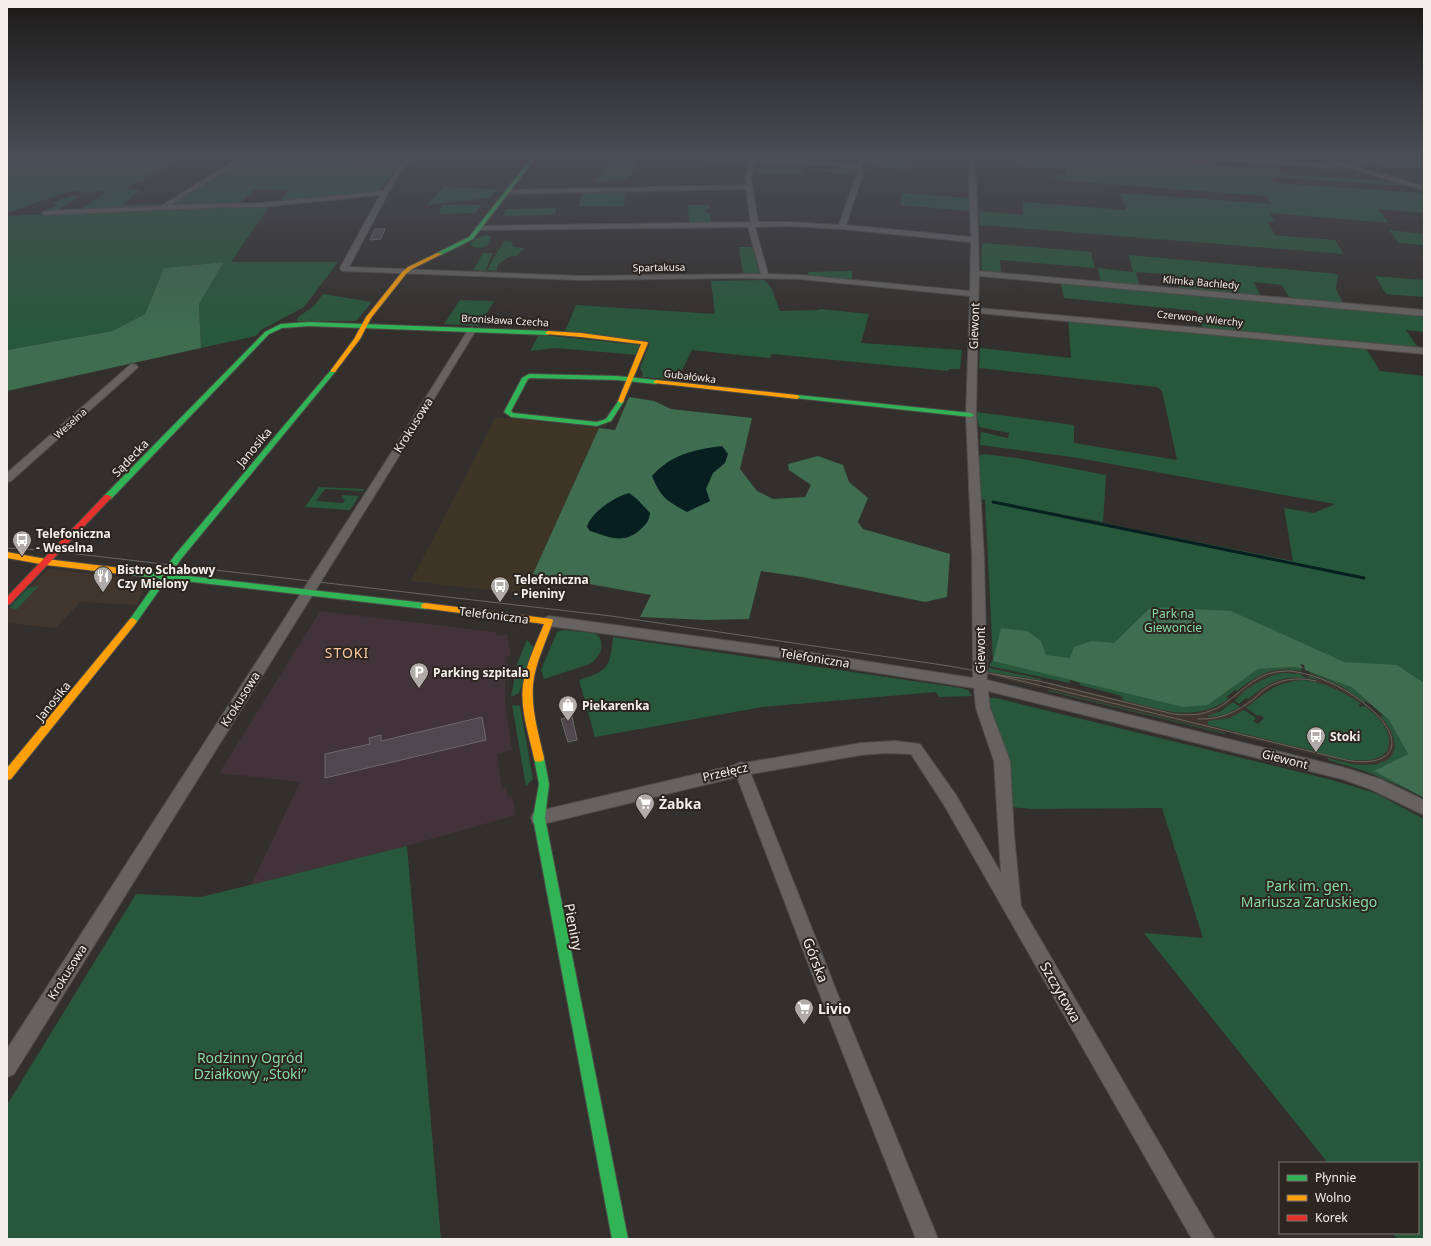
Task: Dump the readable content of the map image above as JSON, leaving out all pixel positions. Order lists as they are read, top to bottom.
{
  "streets": {
    "street": [
      "Spartakusa",
      "Klimka Bachledy",
      "Czerwone Wierchy",
      "Bronisława Czecha",
      "Giewont",
      "Gubałówka",
      "Weselna",
      "Krokusowa",
      "Janosika",
      "Sądecka",
      "Telefoniczna",
      "Przełęcz",
      "Pieniny",
      "Górska",
      "Szczytowa"
    ]
  },
  "crossings": [
    ["Spartakusa", "Giewont"],
    ["Spartakusa", "Janosika"],
    ["Klimka Bachledy", "Giewont"],
    ["Czerwone Wierchy", "Giewont"],
    ["Bronisława Czecha", "Gubałówka"],
    ["Bronisława Czecha", "Krokusowa"],
    ["Bronisława Czecha", "Janosika"],
    ["Bronisława Czecha", "Sądecka"],
    ["Giewont", "Gubałówka"],
    ["Giewont", "Telefoniczna"],
    ["Krokusowa", "Telefoniczna"],
    ["Janosika", "Telefoniczna"],
    ["Sądecka", "Telefoniczna"],
    ["Telefoniczna", "Pieniny"],
    ["Przełęcz", "Pieniny"],
    ["Przełęcz", "Górska"],
    ["Przełęcz", "Szczytowa"]
  ],
  "districts": ["STOKI"],
  "parks": ["Park na Giewoncie", "Park im. gen. Mariusza Zaruskiego", "Rodzinny Ogród Działkowy „Stoki”"],
  "places": {
    "bus stop": ["Telefoniczna - Weselna", "Telefoniczna - Pieniny", "Stoki"],
    "restaurant": ["Bistro Schabowy Czy Mielony"],
    "parking": ["Parking szpitala"],
    "shop": ["Piekarenka"],
    "supermarket": ["Żabka", "Livio"]
  },
  "legend": ["Płynnie", "Wolno", "Korek"]
}
